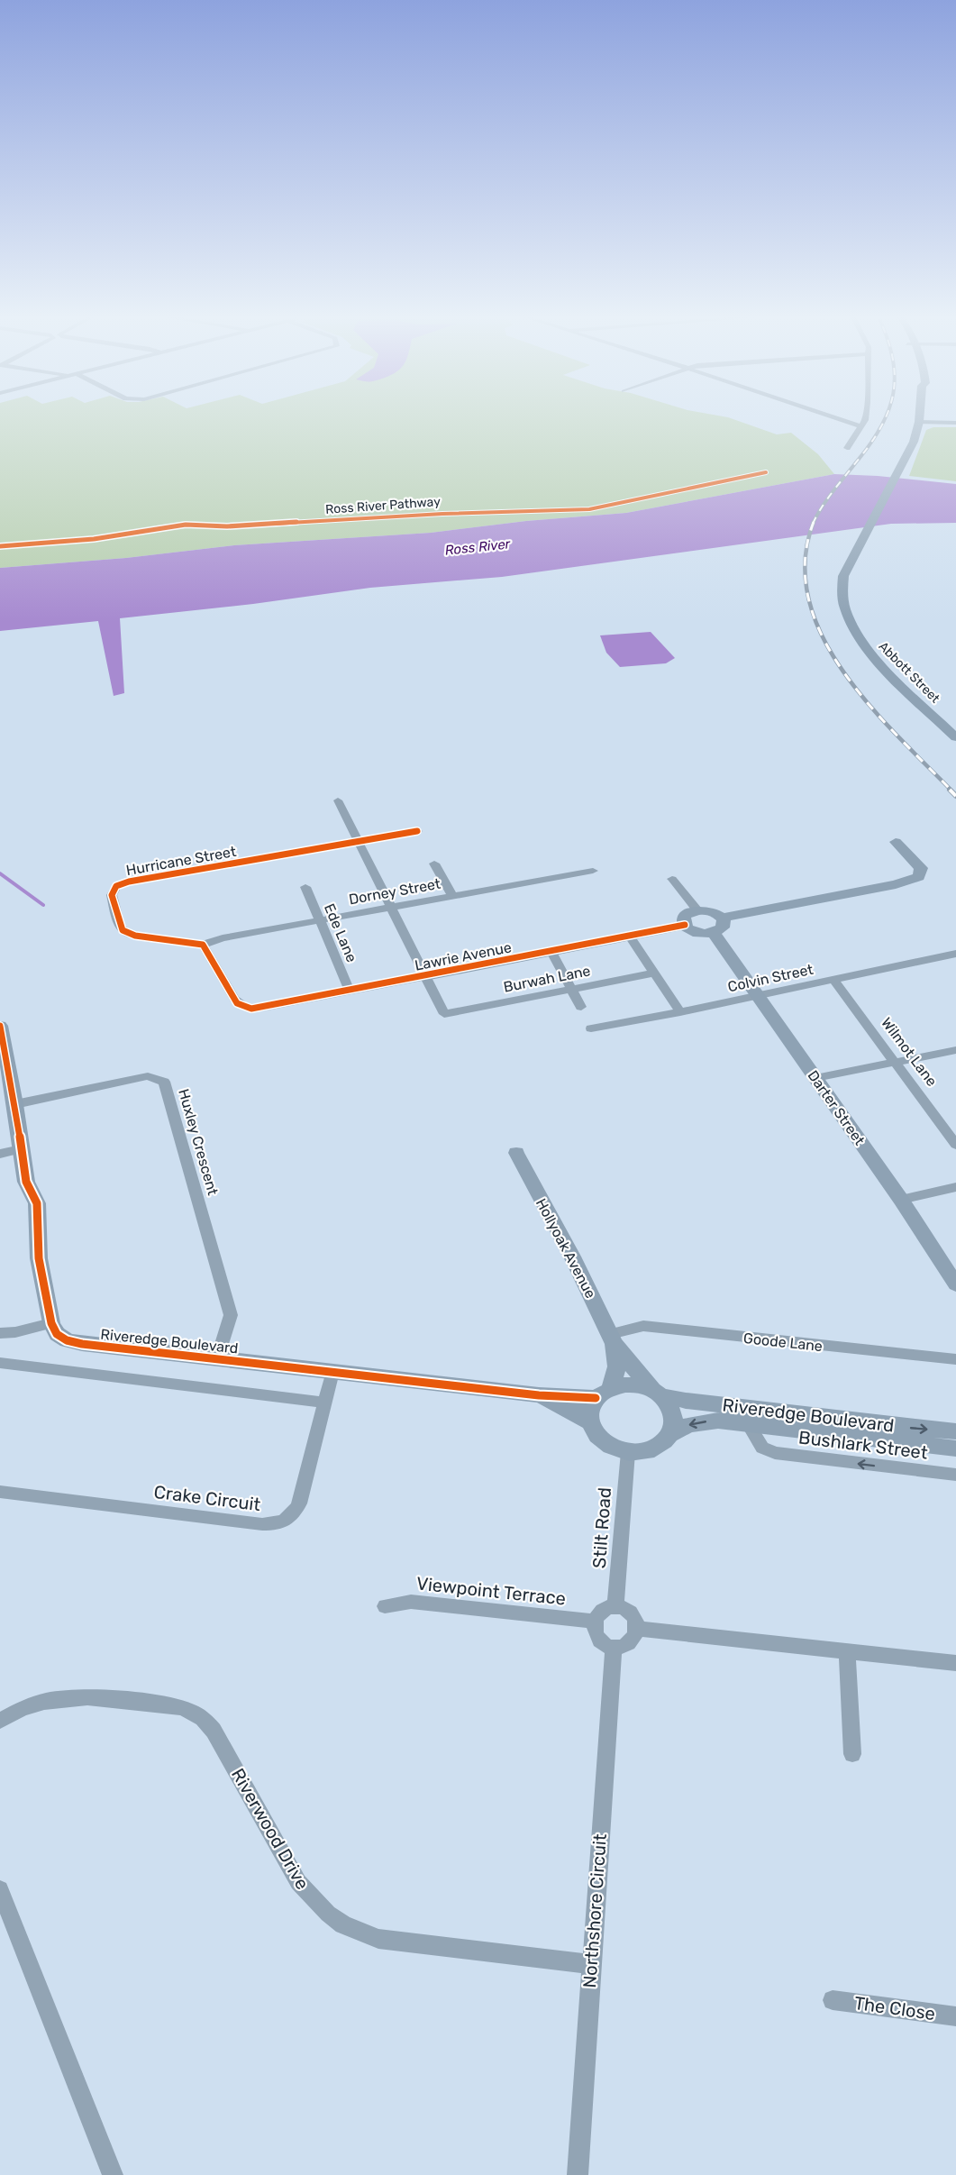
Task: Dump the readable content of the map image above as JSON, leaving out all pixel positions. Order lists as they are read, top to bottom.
{
  "streets": {
    "street": [
      "Abbott Street",
      "Hurricane Street",
      "Dorney Street",
      "Ede Lane",
      "Lawrie Avenue",
      "Colvin Street",
      "Burwah Lane",
      "Wilmot Lane",
      "Darter Street",
      "Huxley Crescent",
      "Hollyoak Avenue",
      "Riveredge Boulevard",
      "Goode Lane",
      "Bushlark Street",
      "Crake Circuit",
      "Stilt Road",
      "Viewpoint Terrace",
      "Riverwood Drive",
      "Northshore Circuit",
      "The Close"
    ],
    "cycle path": ["Ross River Pathway"]
  },
  "crossings": [
    ["Hurricane Street", "Dorney Street"],
    ["Hurricane Street", "Lawrie Avenue"],
    ["Dorney Street", "Ede Lane"],
    ["Dorney Street", "Lawrie Avenue"],
    ["Ede Lane", "Lawrie Avenue"],
    ["Lawrie Avenue", "Burwah Lane"],
    ["Colvin Street", "Wilmot Lane"],
    ["Colvin Street", "Darter Street"],
    ["Huxley Crescent", "Riveredge Boulevard"],
    ["Hollyoak Avenue", "Goode Lane"],
    ["Riveredge Boulevard", "Bushlark Street"],
    ["Riveredge Boulevard", "Crake Circuit"],
    ["Riveredge Boulevard", "Stilt Road"],
    ["Stilt Road", "Viewpoint Terrace"],
    ["Stilt Road", "Northshore Circuit"],
    ["Viewpoint Terrace", "Northshore Circuit"],
    ["Riverwood Drive", "Northshore Circuit"]
  ],
  "one_way": ["Bushlark Street"],
  "water": ["Ross River"]
}
